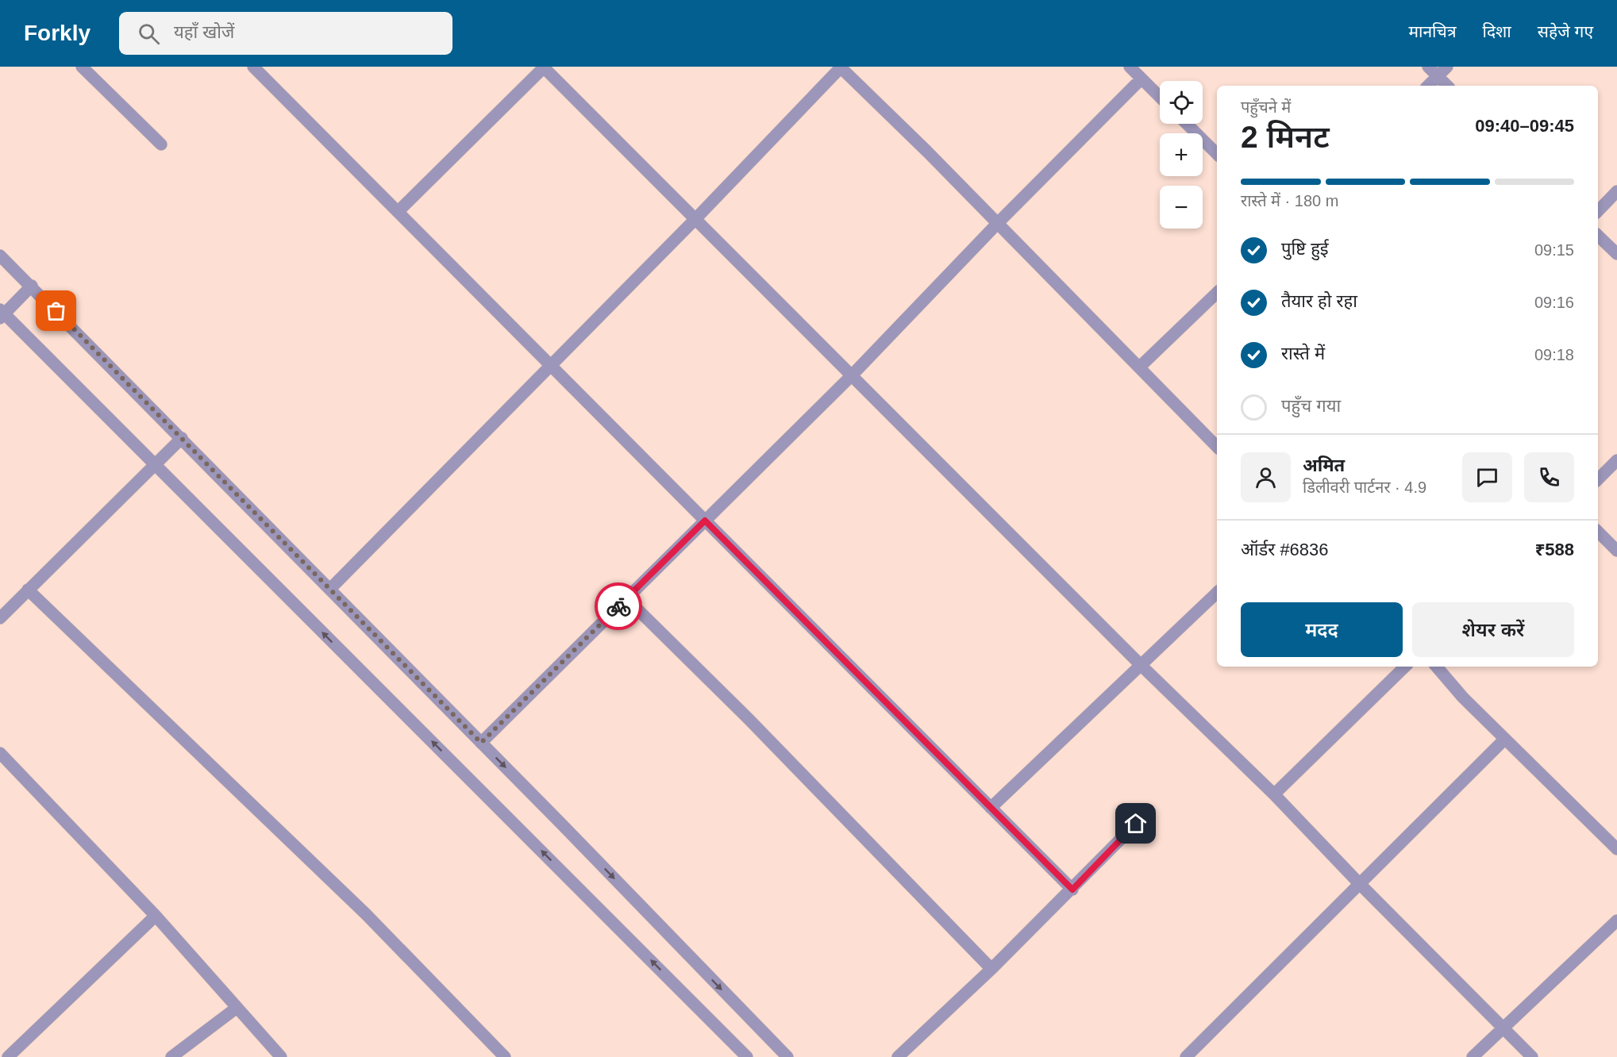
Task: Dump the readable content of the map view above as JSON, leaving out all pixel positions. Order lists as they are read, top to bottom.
{
  "page": {
    "header": "Forkly",
    "search": "यहाँ खोजें",
    "nav": ["मानचित्र", "दिशा", "सहेजे गए"],
    "map_buttons": ["+", "−"],
    "heading": ["2 मिनट", "पहुँचने में", "09:40–09:45"],
    "panel": [
      "अमित",
      "डिलीवरी पार्टनर · 4.9",
      "ऑर्डर #6836",
      "₹588"
    ],
    "bar": "रास्ते में · 180 m",
    "list": [
      ["पुष्टि हुई", "09:15"],
      ["तैयार हो रहा", "09:16"],
      ["रास्ते में", "09:18"],
      "पहुँच गया"
    ],
    "buttons": ["मदद", "शेयर करें"]
  }
}
